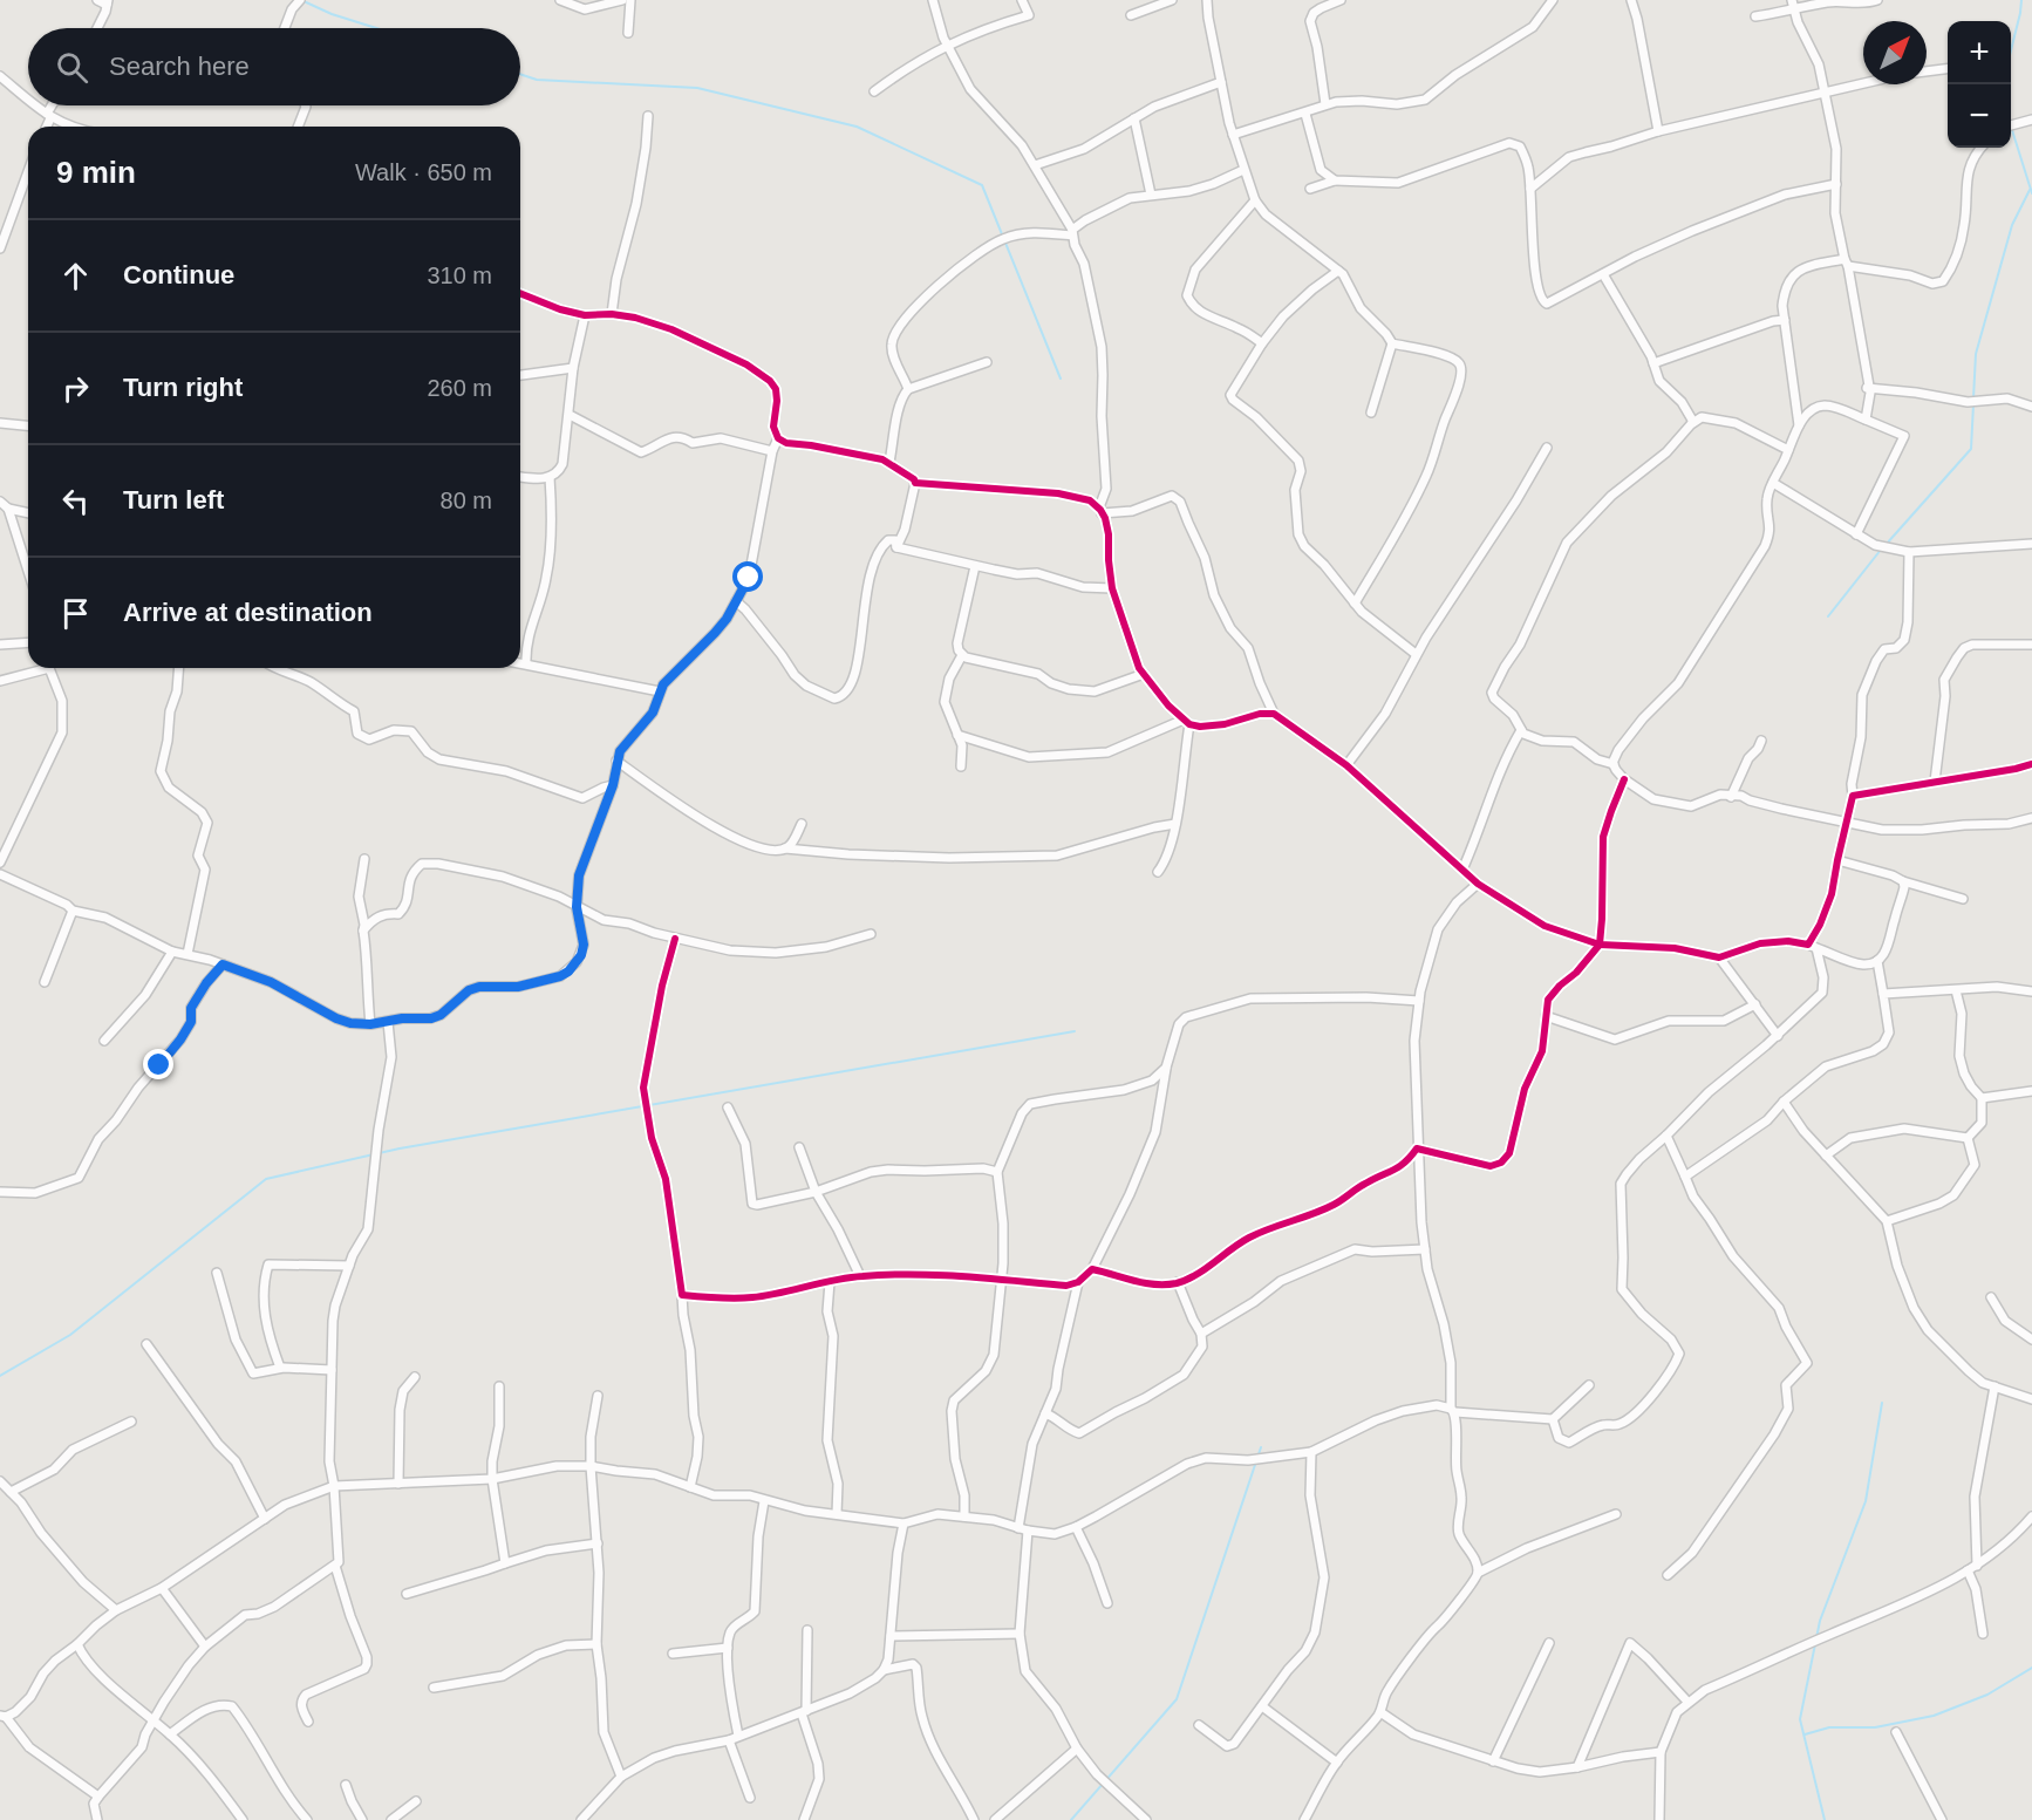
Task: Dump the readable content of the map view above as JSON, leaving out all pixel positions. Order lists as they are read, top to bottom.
{
  "north": "top right",
  "page": {
    "map_buttons": ["+", "−"],
    "search": "Search here",
    "heading": ["9 min", "Walk · 650 m"],
    "list": [
      ["Continue", "310 m"],
      ["Turn right", "260 m"],
      ["Turn left", "80 m"],
      "Arrive at destination"
    ]
  }
}
